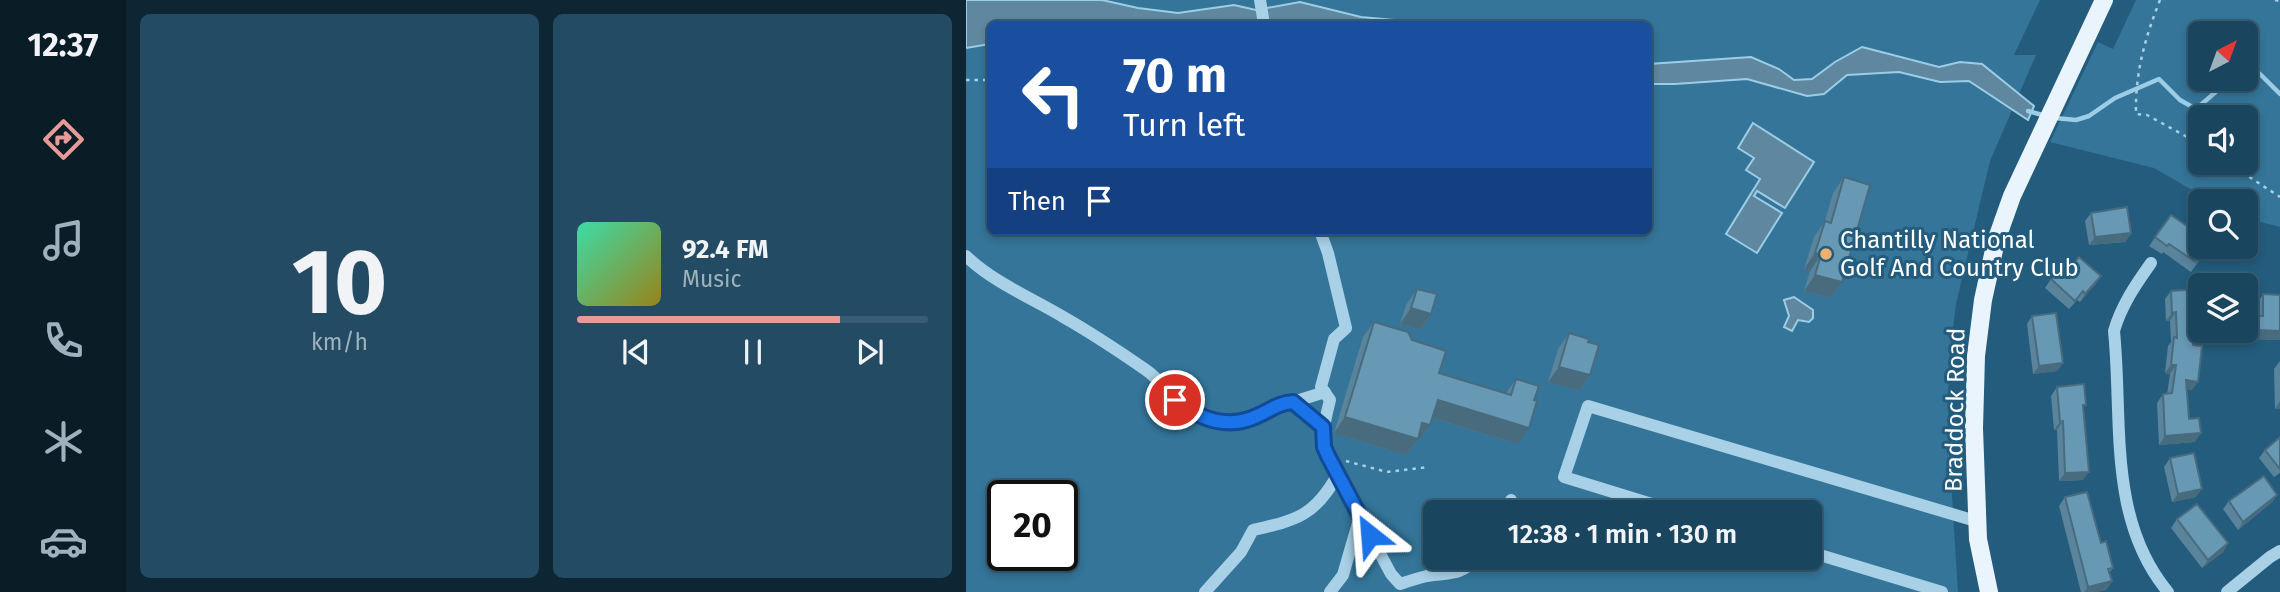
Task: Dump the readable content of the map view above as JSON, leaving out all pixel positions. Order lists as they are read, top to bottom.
{
  "streets": {
    "main road": ["Braddock Road"]
  },
  "places": ["Chantilly National Golf And Country Club"],
  "north": "top right",
  "page": {
    "tabs": "12:37",
    "tile": ["10", "km/h"],
    "turn": ["70 m", "Turn left"],
    "then": "Then",
    "song": ["92.4 FM", "Music"],
    "limit": "20",
    "trip": "12:38 · 1 min · 130 m"
  }
}
